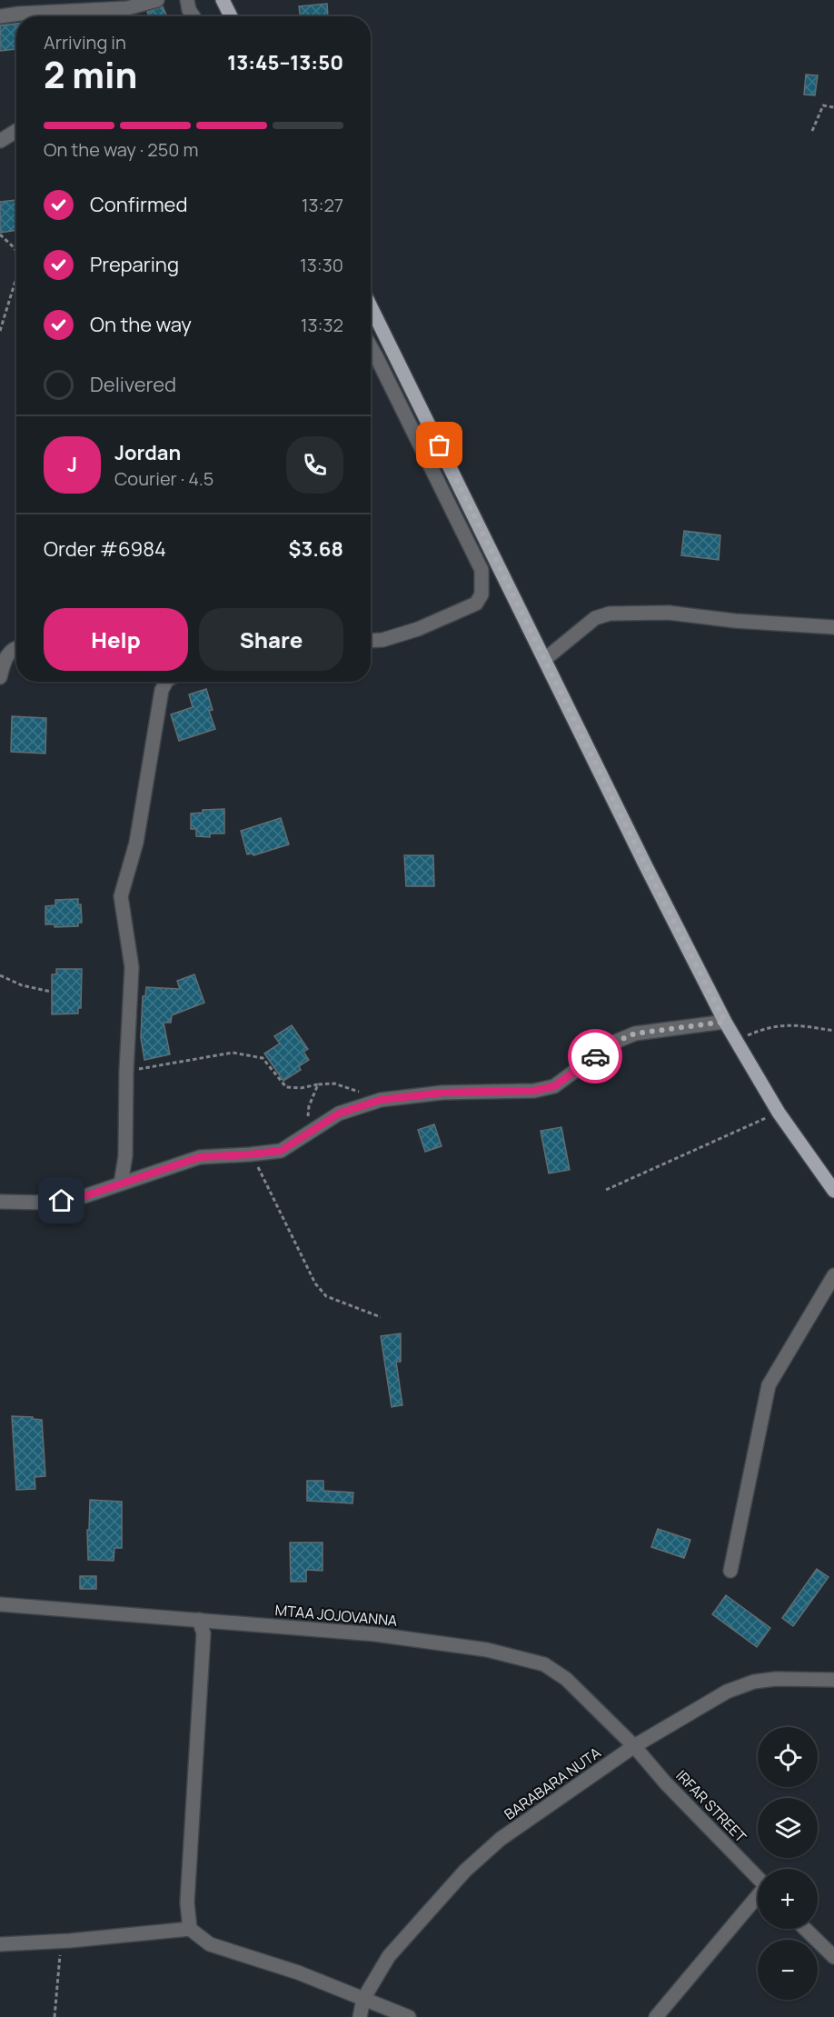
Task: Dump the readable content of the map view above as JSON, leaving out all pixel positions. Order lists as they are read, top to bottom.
{
  "streets": {
    "street": ["MTAA JOJOVANNA", "BARABARA NUTA", "IRFAR STREET"]
  },
  "crossings": [
    ["MTAA JOJOVANNA", "BARABARA NUTA"],
    ["MTAA JOJOVANNA", "IRFAR STREET"],
    ["BARABARA NUTA", "IRFAR STREET"]
  ],
  "page": {
    "heading": ["2 min", "Arriving in", "13:45–13:50"],
    "panel": [
      "Jordan",
      "Courier · 4.5",
      "Order #6984",
      "$3.68"
    ],
    "bar": "On the way · 250 m",
    "list": [
      ["Confirmed", "13:27"],
      ["Preparing", "13:30"],
      ["On the way", "13:32"],
      "Delivered"
    ],
    "round": "J",
    "buttons": ["Help", "Share"],
    "map_buttons": ["+", "−"]
  }
}
